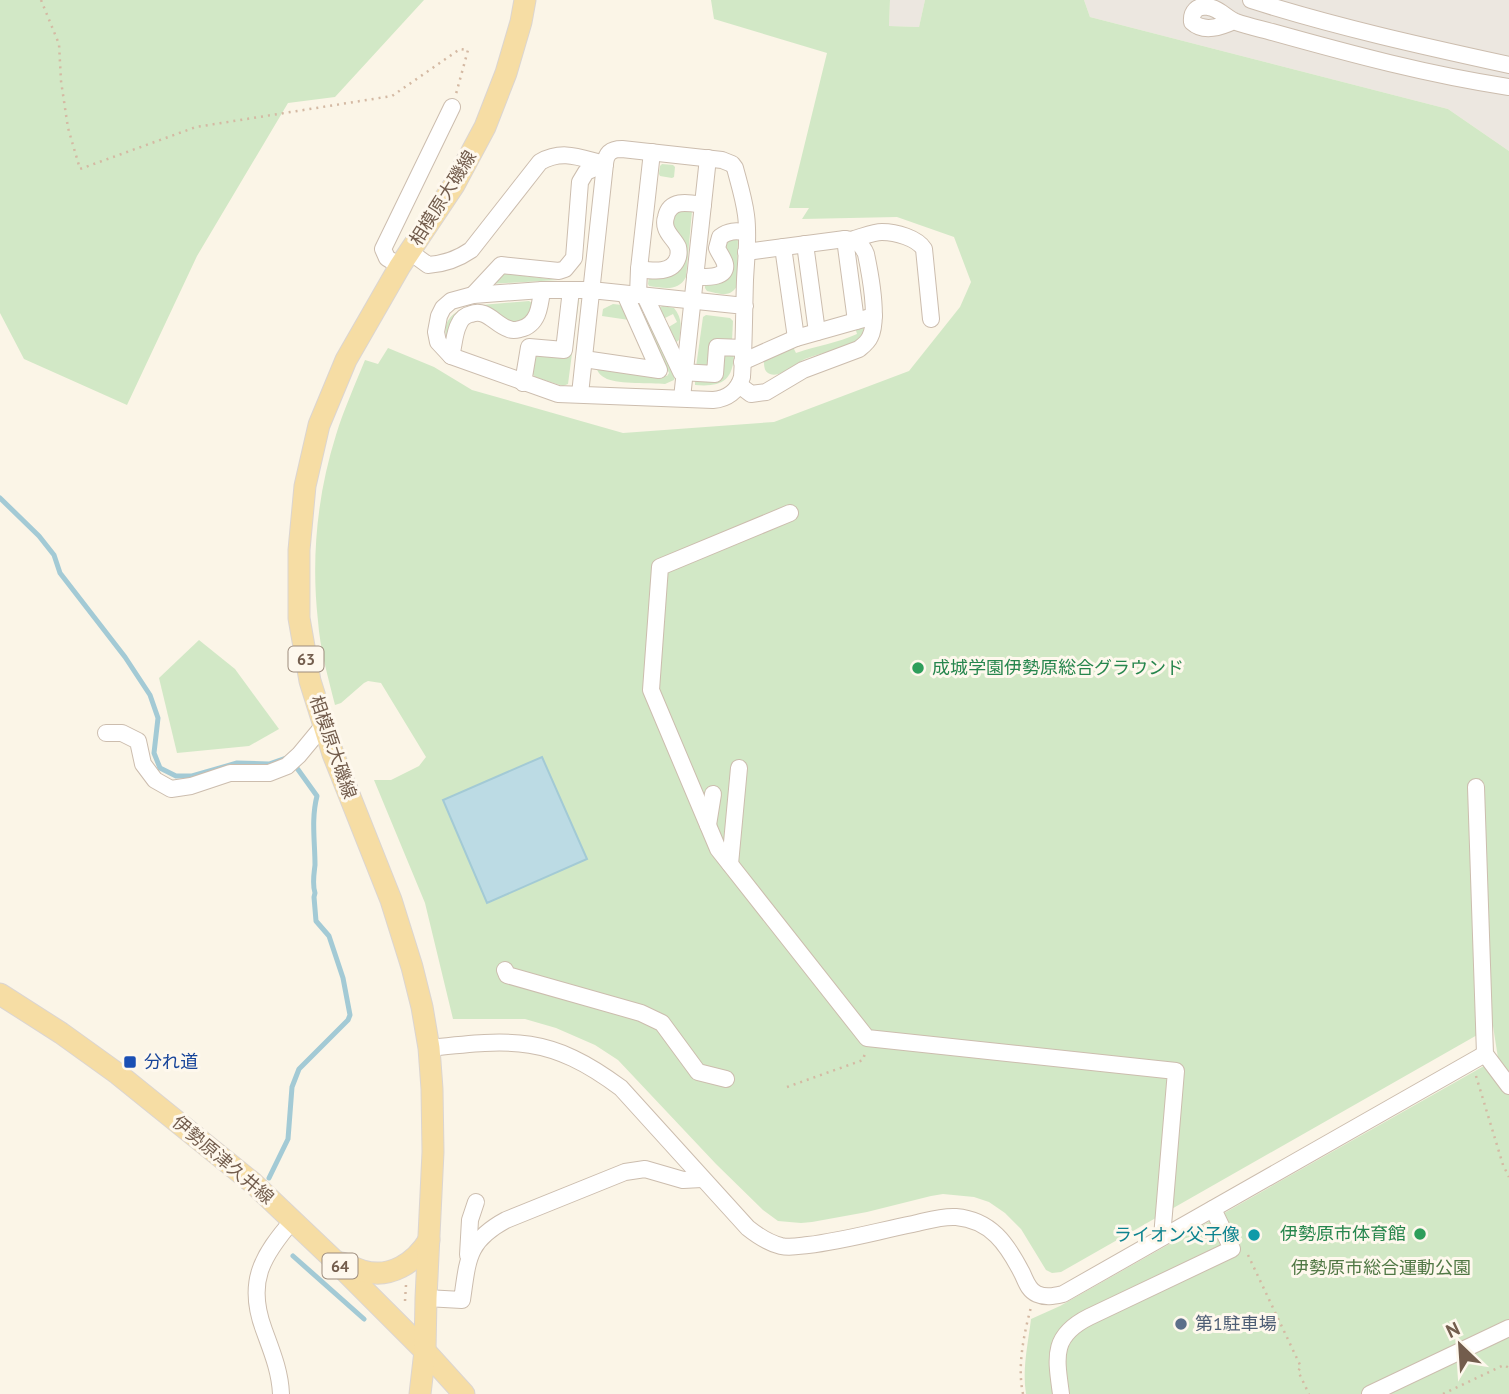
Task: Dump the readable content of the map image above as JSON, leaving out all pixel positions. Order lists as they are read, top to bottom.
{
  "streets": {
    "main road": [
      "相模原大磯線",
      "63",
      "伊勢原津久井線",
      "64"
    ]
  },
  "crossings": [
    ["相模原大磯線", "伊勢原津久井線"]
  ],
  "parks": ["伊勢原市総合運動公園"],
  "places": {
    "other": [
      "成城学園伊勢原総合グラウンド",
      "伊勢原市体育館",
      "ライオン父子像",
      "第1駐車場"
    ],
    "transit": ["分れ道"]
  },
  "north": "top left"
}
